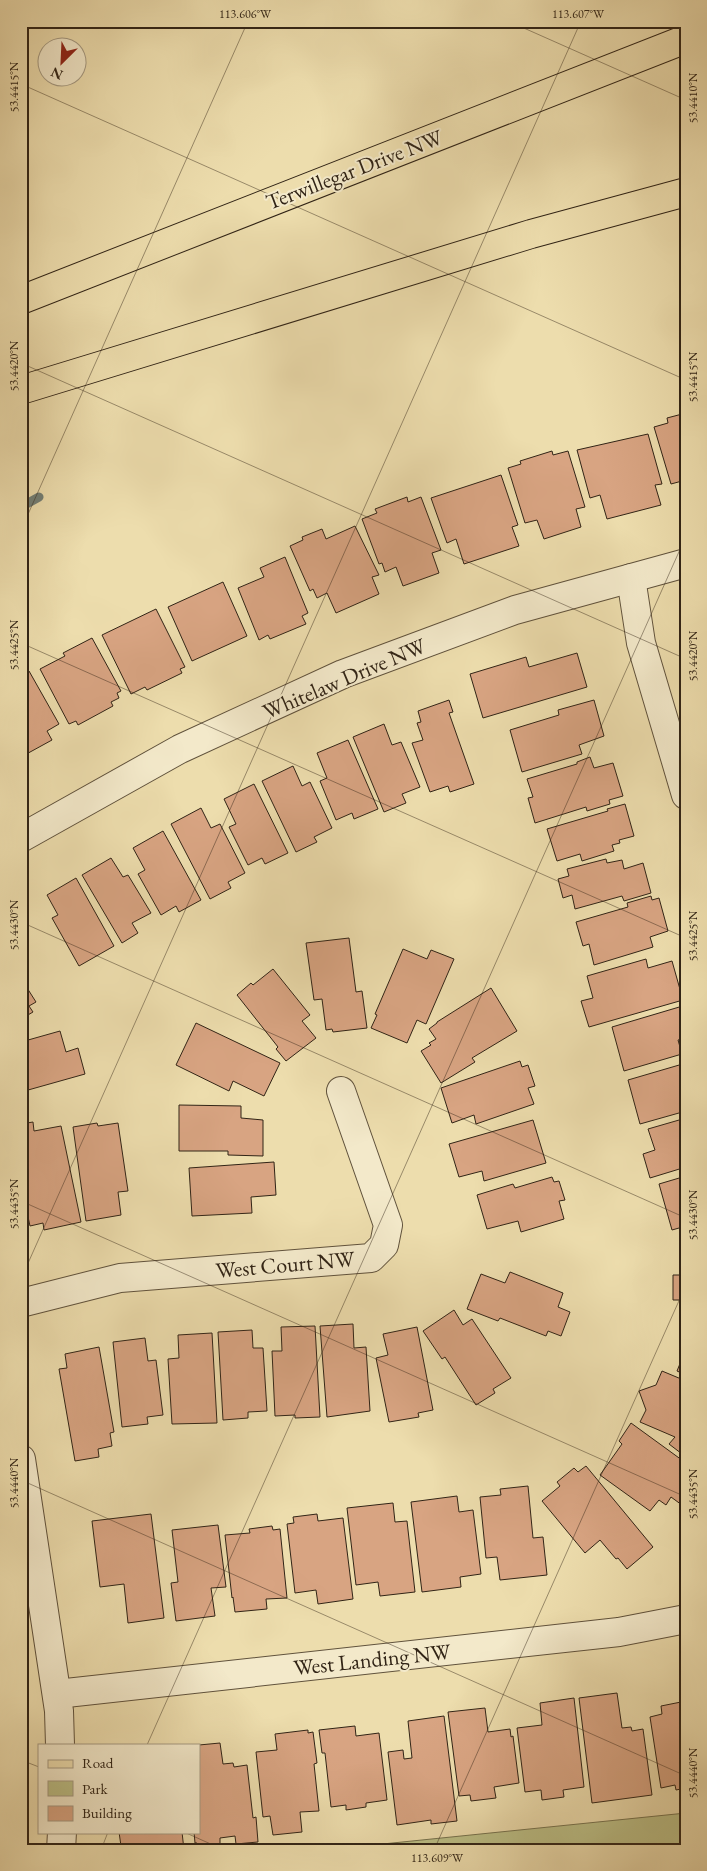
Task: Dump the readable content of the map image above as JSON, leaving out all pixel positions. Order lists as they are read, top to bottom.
{
  "streets": {
    "main road": ["Terwillegar Drive NW"],
    "street": ["Whitelaw Drive NW", "West Court NW", "West Landing NW"]
  },
  "legend": ["Road", "Park", "Building"],
  "north": "bottom left",
  "coordinates": [
    "113.606°W",
    "113.607°W",
    "53.4415°N",
    "53.4410°N",
    "53.4420°N",
    "53.4425°N",
    "53.4430°N",
    "53.4435°N",
    "53.4440°N",
    "113.609°W"
  ]
}
